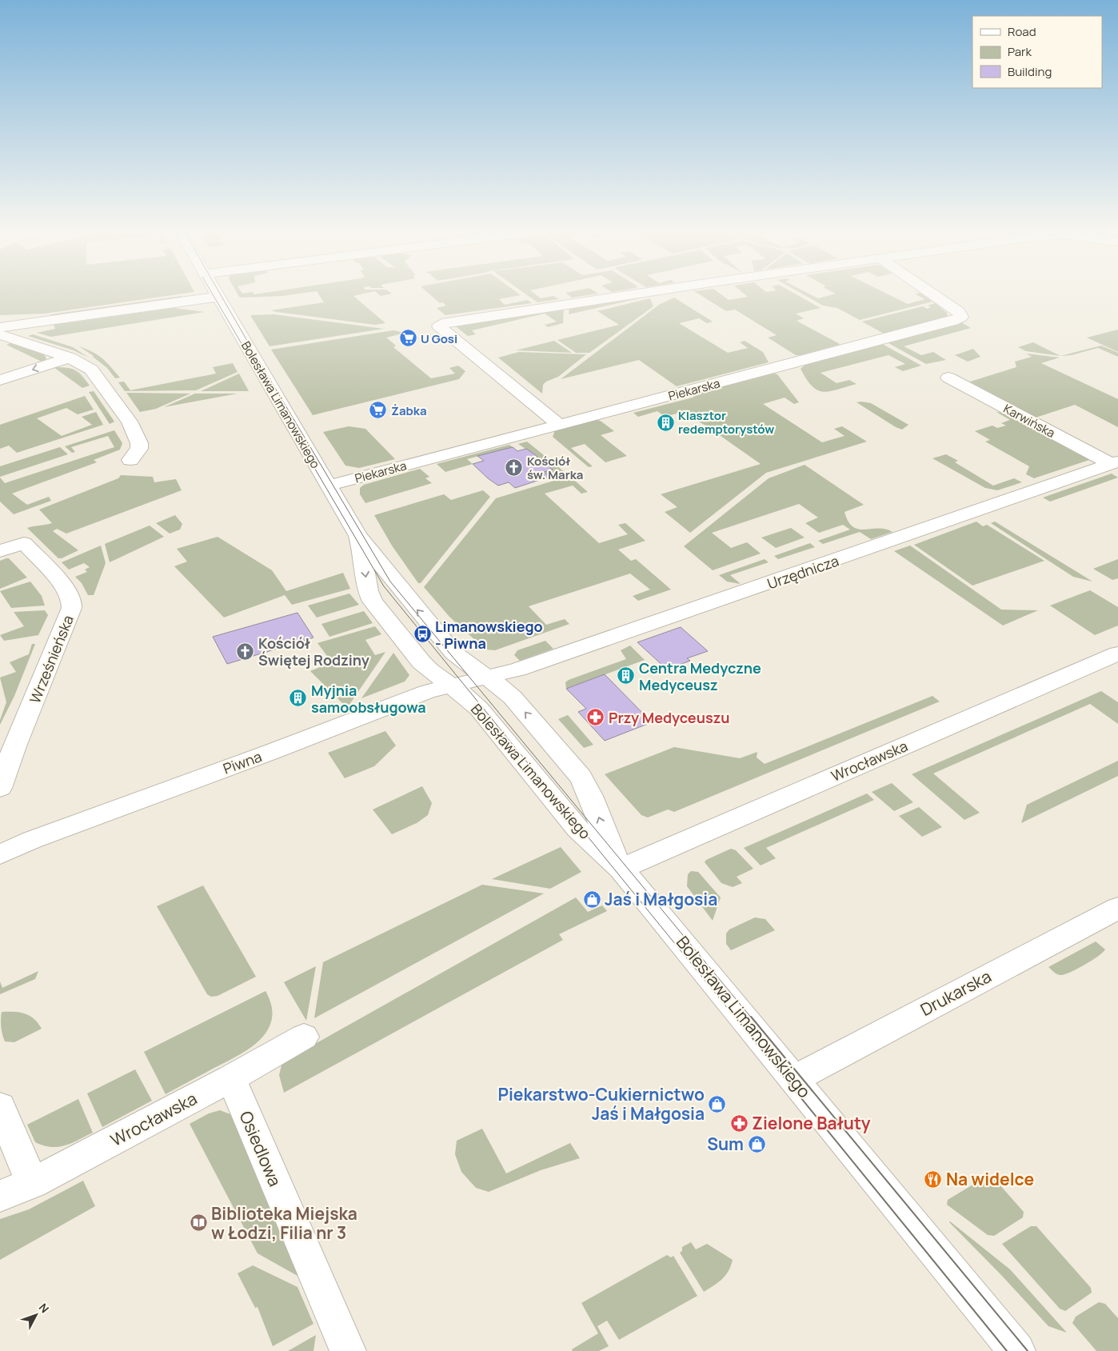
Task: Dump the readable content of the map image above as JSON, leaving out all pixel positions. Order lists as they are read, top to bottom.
{
  "streets": {
    "street": [
      "Piekarska",
      "Bolesława Limanowskiego",
      "Karwińska",
      "Urzędnicza",
      "Wrześnieńska",
      "Wrocławska",
      "Piwna",
      "Drukarska",
      "Osiedlowa"
    ]
  },
  "crossings": [
    ["Piekarska", "Bolesława Limanowskiego"],
    ["Bolesława Limanowskiego", "Urzędnicza"],
    ["Bolesława Limanowskiego", "Wrocławska"],
    ["Bolesława Limanowskiego", "Piwna"],
    ["Bolesława Limanowskiego", "Drukarska"],
    ["Karwińska", "Urzędnicza"],
    ["Urzędnicza", "Piwna"],
    ["Wrocławska", "Osiedlowa"]
  ],
  "places": {
    "supermarket": ["U Gosi", "Żabka"],
    "building": ["Klasztor redemptorystów", "Centra Medyczne Medyceusz", "Myjnia samoobsługowa"],
    "church": ["Kościół św. Marka", "Kościół Świętej Rodziny"],
    "bus stop": ["Limanowskiego - Piwna"],
    "pharmacy": ["Przy Medyceuszu", "Zielone Bałuty"],
    "shop": ["Jaś i Małgosia", "Piekarstwo-Cukiernictwo Jaś i Małgosia", "Sum"],
    "restaurant": ["Na widelce"],
    "library": ["Biblioteka Miejska w Łodzi, Filia nr 3"]
  },
  "legend": ["Road", "Park", "Building"],
  "north": "top right"
}
